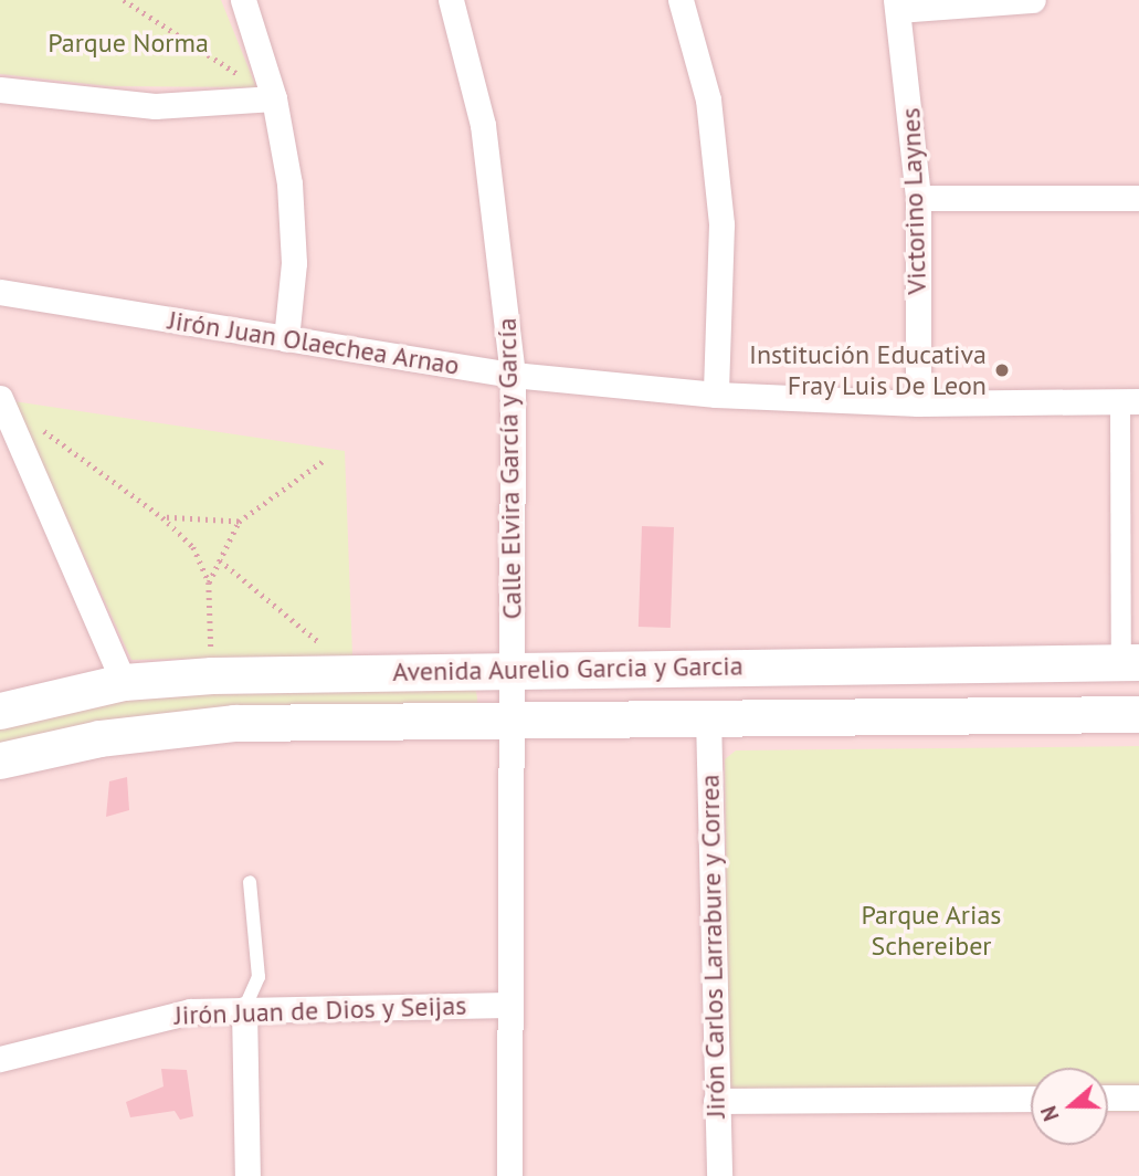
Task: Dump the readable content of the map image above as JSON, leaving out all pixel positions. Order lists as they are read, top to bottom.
{
  "streets": {
    "main road": ["Avenida Aurelio Garcia y Garcia"],
    "street": [
      "Victorino Laynes",
      "Jirón Juan Olaechea Arnao",
      "Calle Elvira García y García",
      "Jirón Carlos Larrabure y Correa",
      "Jirón Juan de Dios y Seijas"
    ]
  },
  "crossings": [
    ["Victorino Laynes", "Jirón Juan Olaechea Arnao"],
    ["Jirón Juan Olaechea Arnao", "Calle Elvira García y García"],
    ["Calle Elvira García y García", "Avenida Aurelio Garcia y Garcia"],
    ["Calle Elvira García y García", "Jirón Juan de Dios y Seijas"],
    ["Avenida Aurelio Garcia y Garcia", "Jirón Carlos Larrabure y Correa"]
  ],
  "parks": ["Parque Norma", "Parque Arias Schereiber"],
  "places": ["Institución Educativa Fray Luis De Leon"],
  "north": "left"
}
